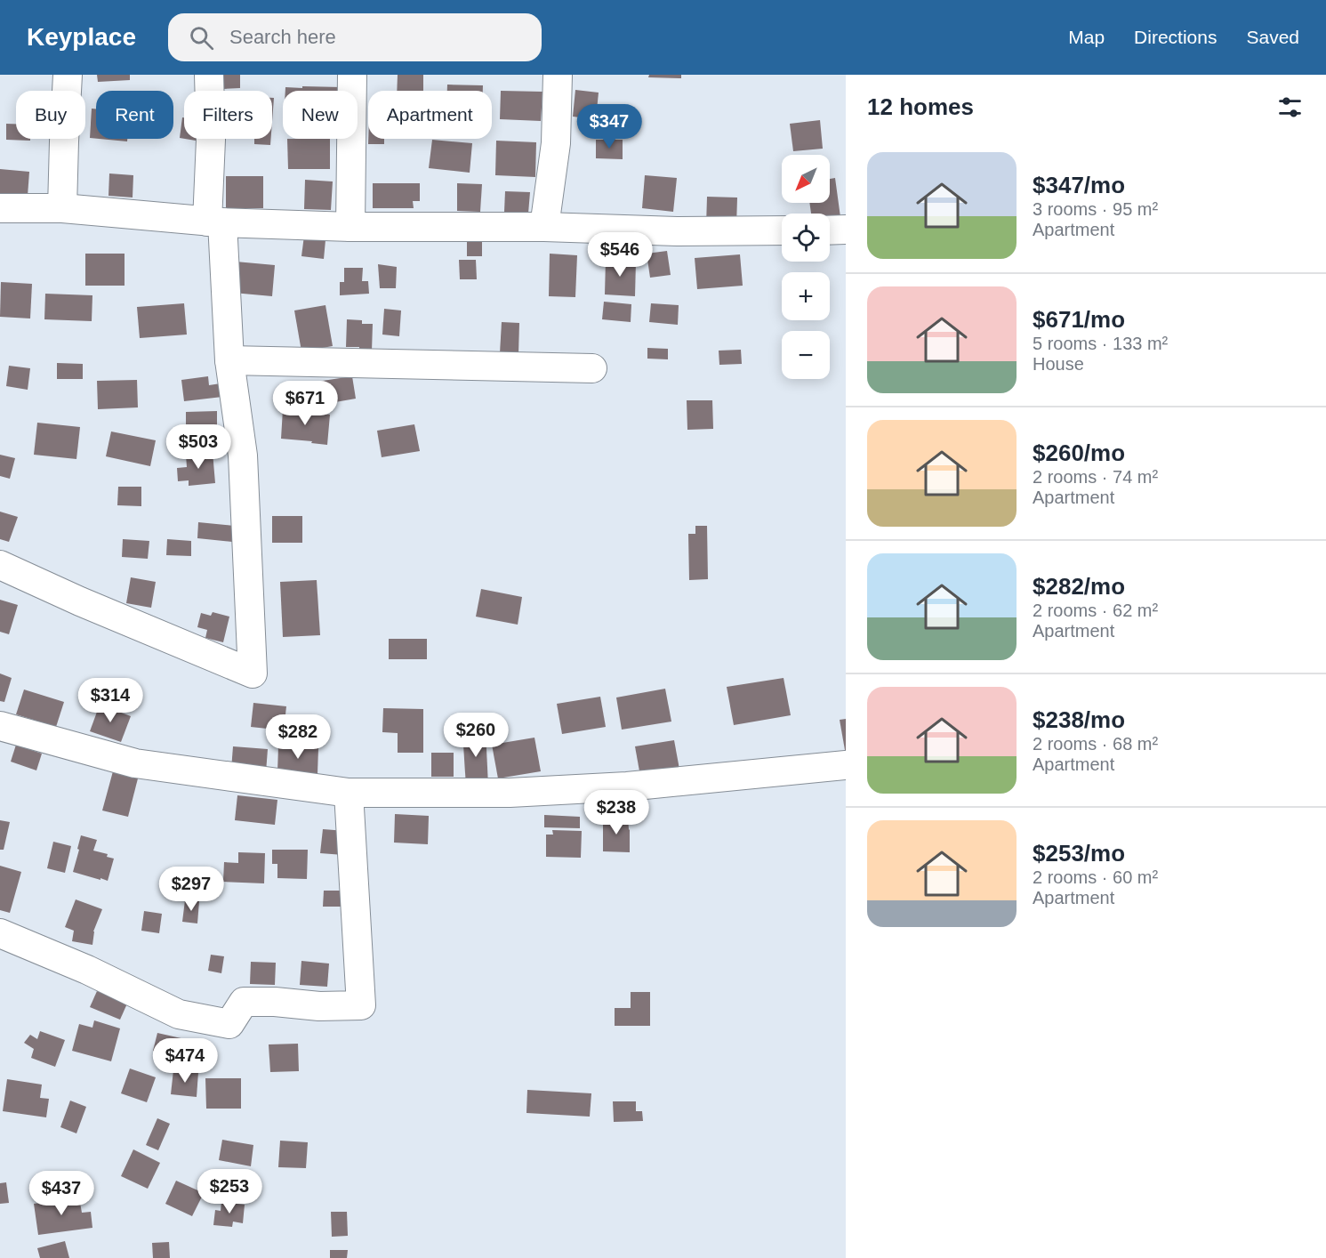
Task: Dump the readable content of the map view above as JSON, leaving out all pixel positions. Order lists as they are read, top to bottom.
{
  "north": "bottom left",
  "page": {
    "header": "Keyplace",
    "search": "Search here",
    "nav": ["Map", "Directions", "Saved"],
    "heading": "12 homes",
    "chip": [
      "Buy",
      "Rent",
      "Filters",
      "New",
      "Apartment"
    ],
    "price": [
      "$347",
      "$546",
      "$671",
      "$503",
      "$314",
      "$260",
      "$282",
      "$238",
      "$297",
      "$474",
      "$253",
      "$437"
    ],
    "list": [
      {
        "name": "$347/mo",
        "note": "3 rooms · 95 m² · Apartment"
      },
      {
        "name": "$671/mo",
        "note": "5 rooms · 133 m² · House"
      },
      {
        "name": "$260/mo",
        "note": "2 rooms · 74 m² · Apartment"
      },
      {
        "name": "$282/mo",
        "note": "2 rooms · 62 m² · Apartment"
      },
      {
        "name": "$238/mo",
        "note": "2 rooms · 68 m² · Apartment"
      },
      {
        "name": "$253/mo",
        "note": "2 rooms · 60 m² · Apartment"
      }
    ],
    "map_buttons": ["+", "−"]
  }
}
